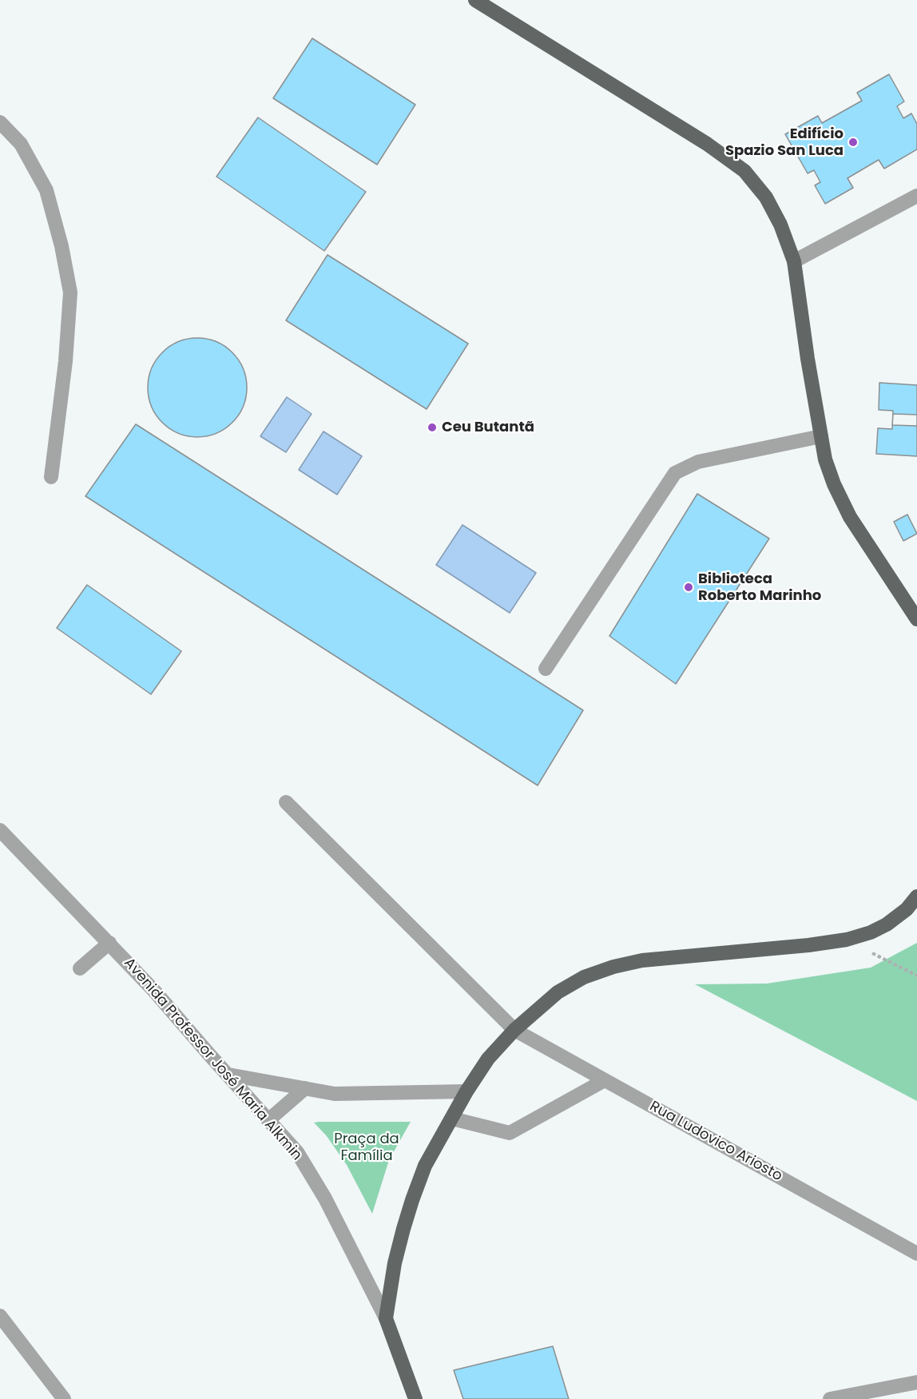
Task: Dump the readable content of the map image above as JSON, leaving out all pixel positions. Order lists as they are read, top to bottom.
{
  "streets": {
    "street": ["Avenida Professor José Maria Alkmin", "Rua Ludovico Ariosto"]
  },
  "parks": ["Praça da Família"],
  "places": ["Edifício Spazio San Luca", "Ceu Butantã", "Biblioteca Roberto Marinho"]
}
